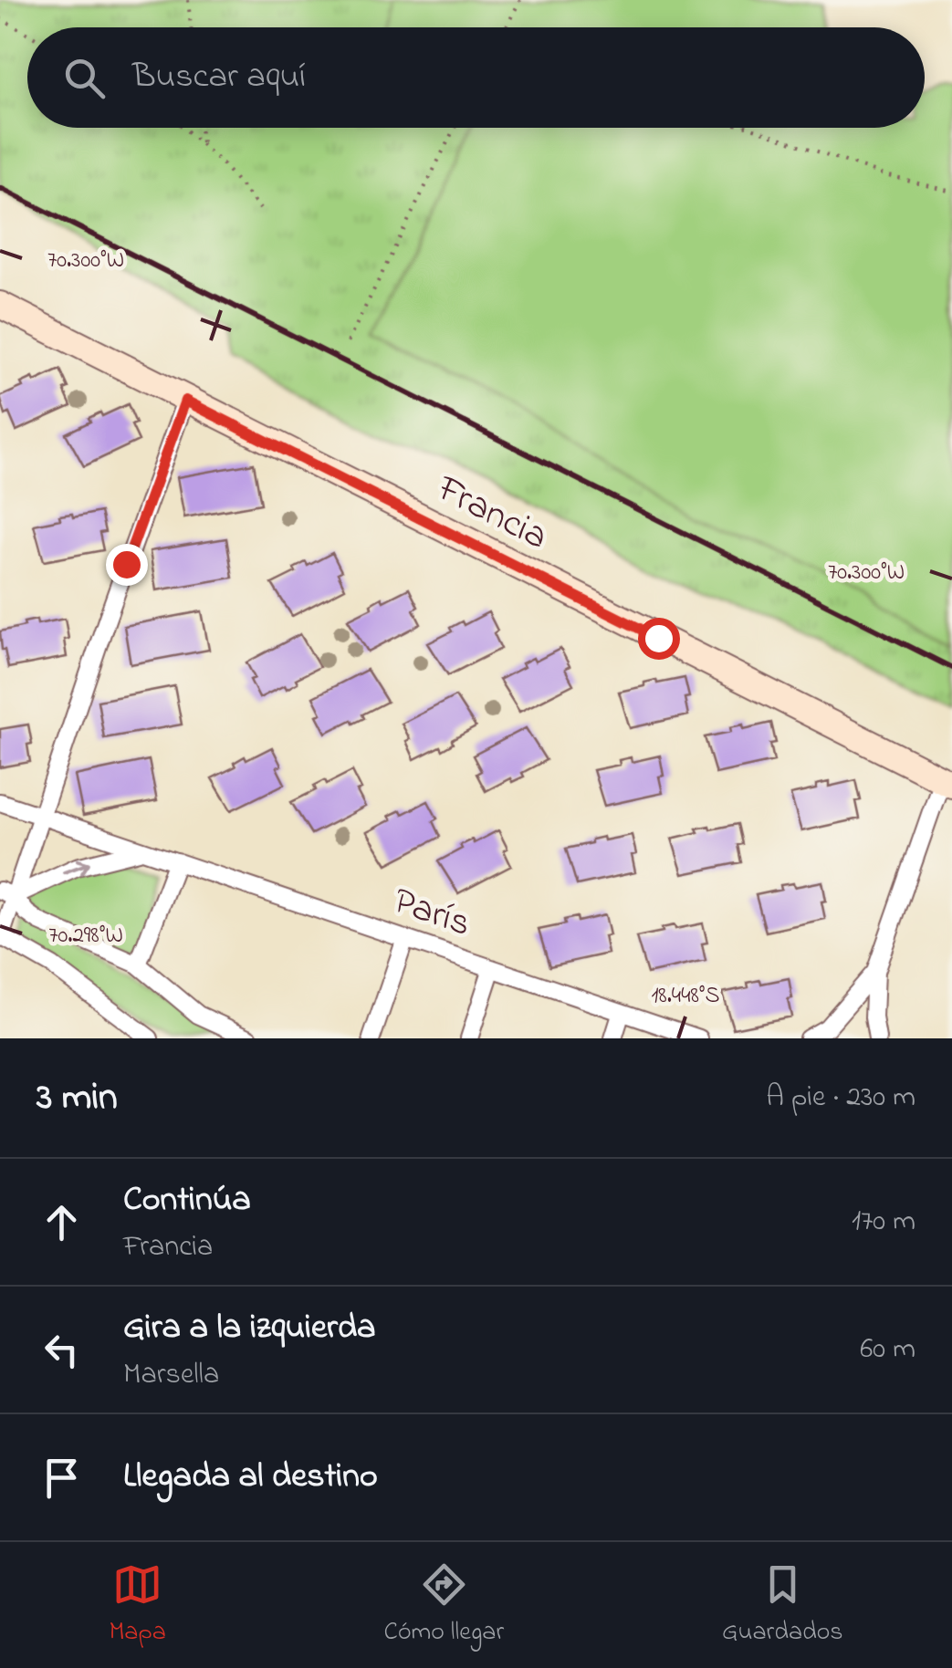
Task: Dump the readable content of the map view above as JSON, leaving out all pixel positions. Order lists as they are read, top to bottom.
{
  "streets": {
    "street": ["Francia", "París"]
  },
  "page": {
    "search": "Buscar aquí",
    "heading": ["3 min", "A pie · 230 m"],
    "list": [
      ["Continúa", "Francia", "170 m"],
      ["Gira a la izquierda", "Marsella", "60 m"],
      "Llegada al destino"
    ],
    "nav": ["Mapa", "Cómo llegar", "Guardados"]
  },
  "coordinates": ["70.300°W", "70.298°W", "18.448°S"]
}
